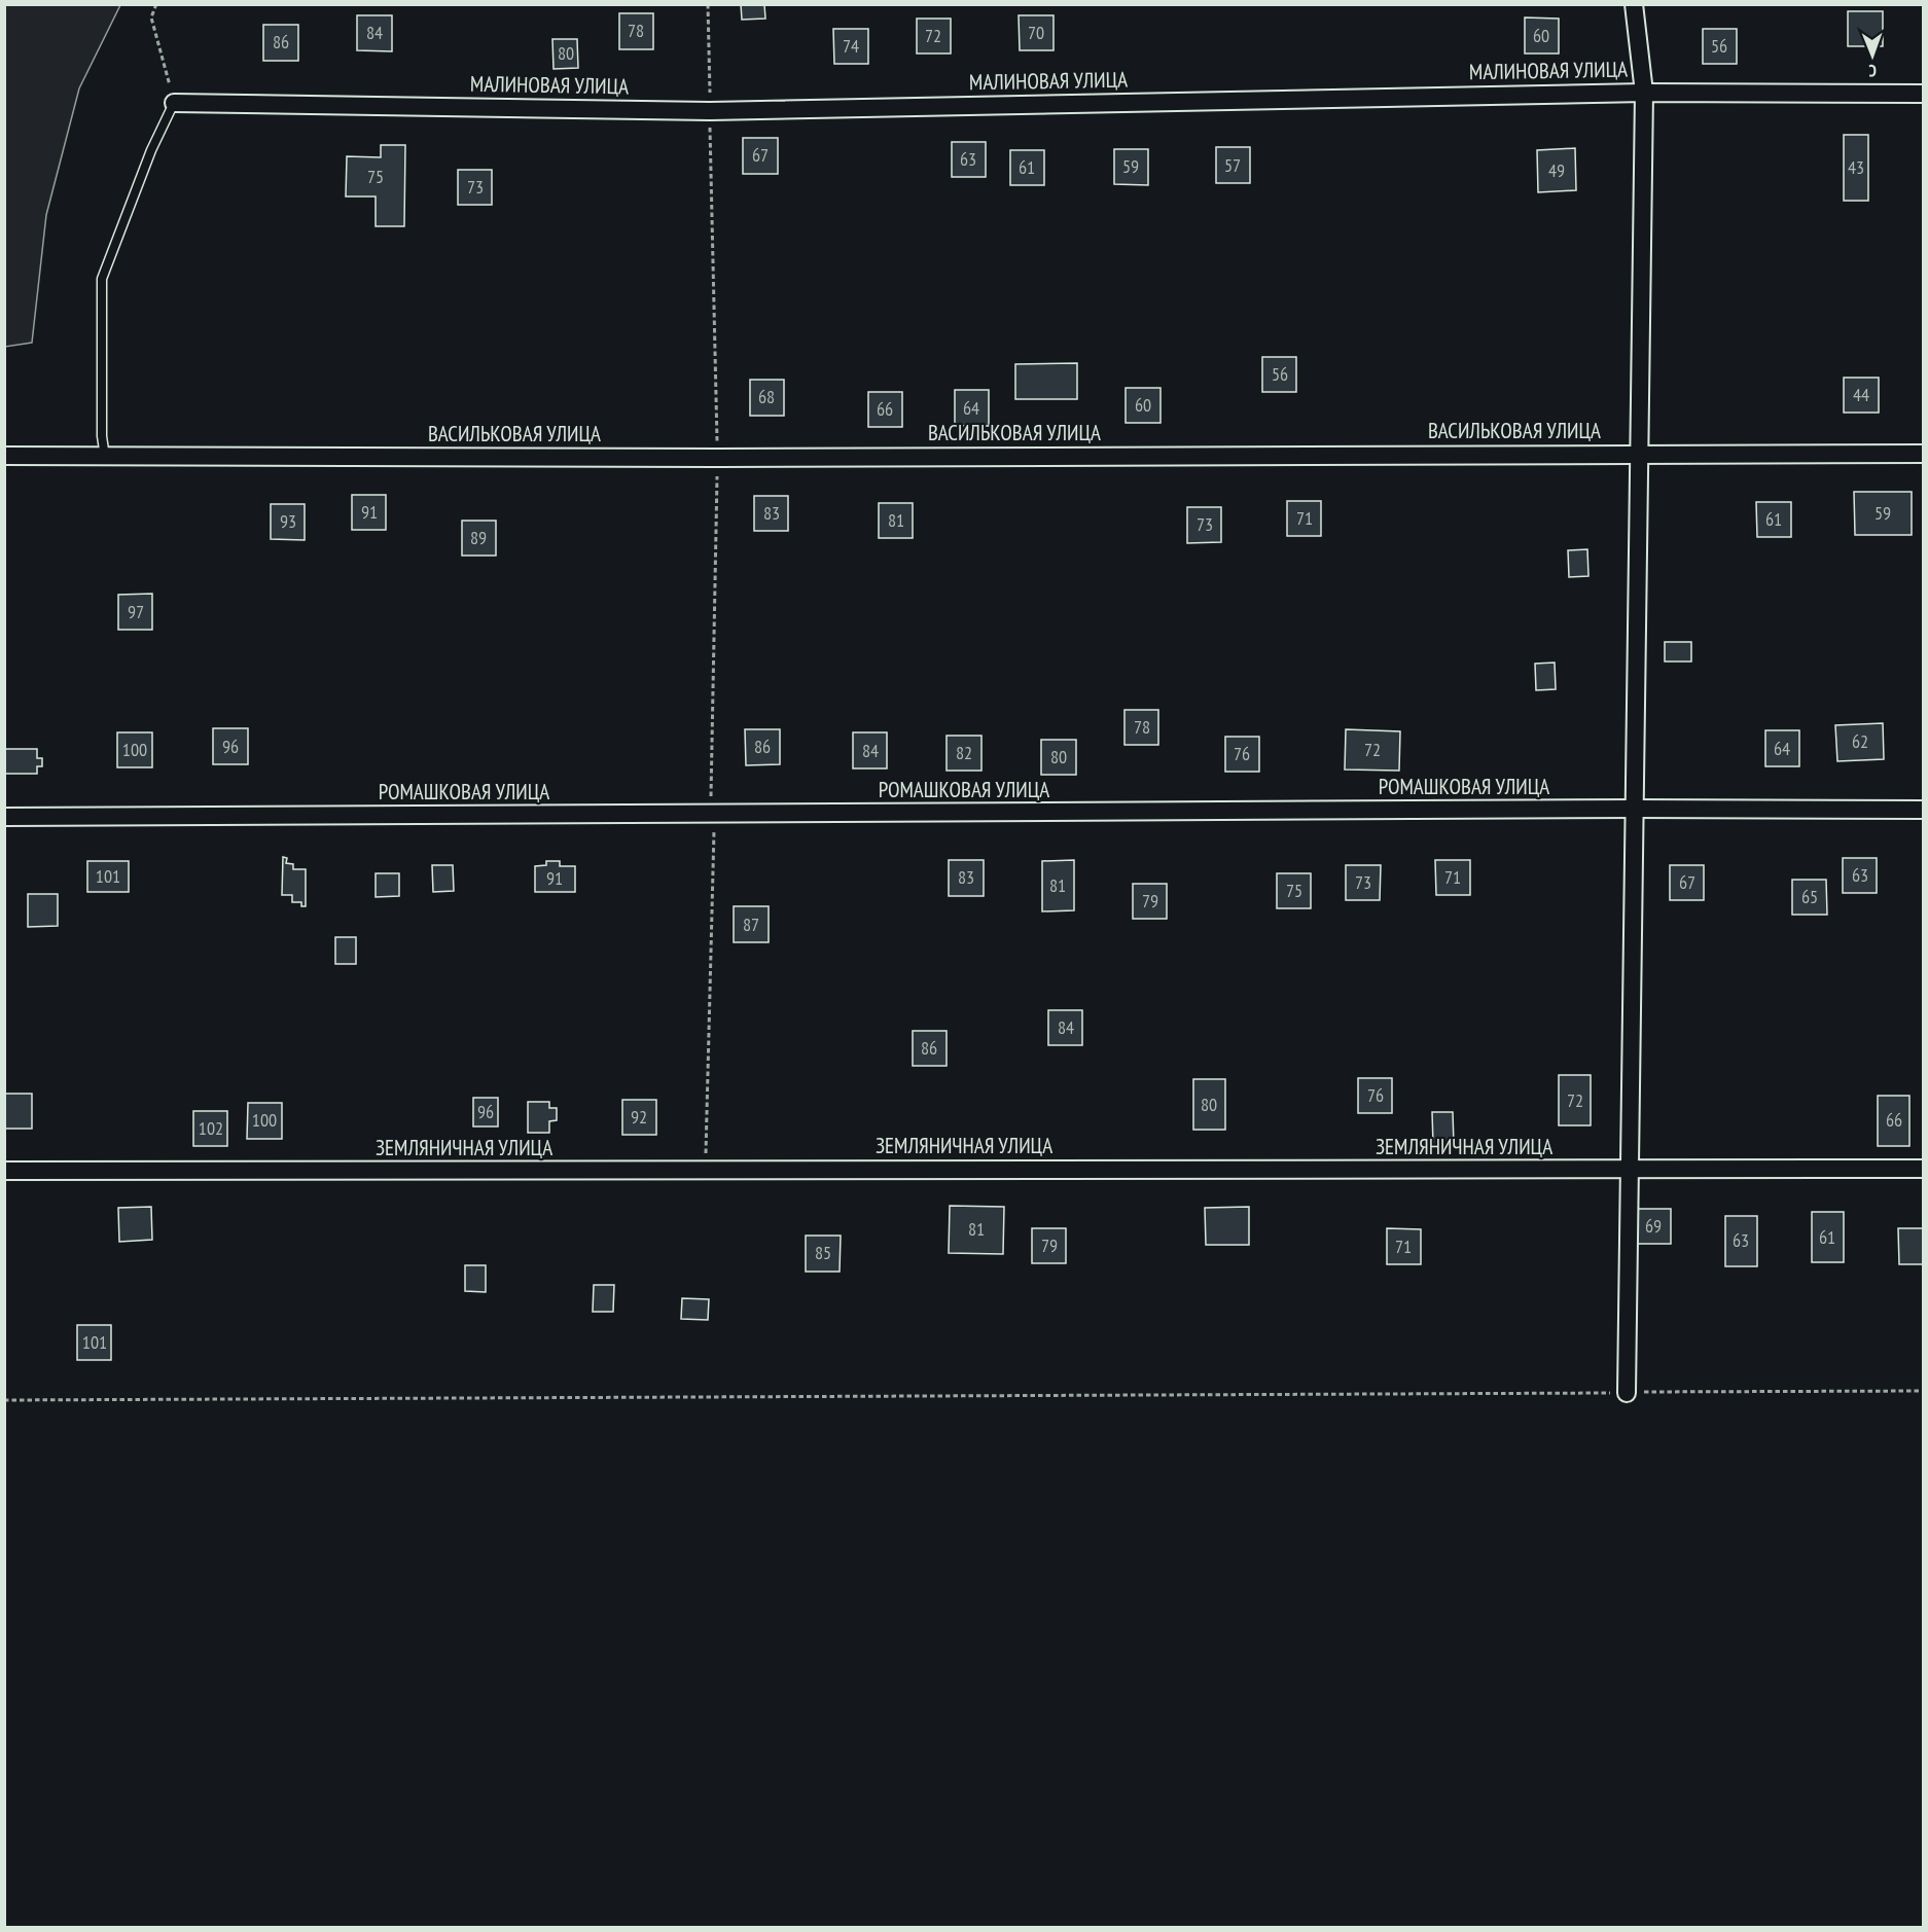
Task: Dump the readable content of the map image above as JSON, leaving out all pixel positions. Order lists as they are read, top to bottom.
{
  "streets": {
    "street": [
      "МАЛИНОВАЯ УЛИЦА",
      "ВАСИЛЬКОВАЯ УЛИЦА",
      "РОМАШКОВАЯ УЛИЦА",
      "ЗЕМЛЯНИЧНАЯ УЛИЦА"
    ]
  },
  "house_numbers": [
    "78",
    "84",
    "70",
    "72",
    "60",
    "86",
    "74",
    "56",
    "80",
    "67",
    "63",
    "57",
    "59",
    "61",
    "43",
    "49",
    "75",
    "73",
    "56",
    "44",
    "68",
    "60",
    "64",
    "66",
    "91",
    "83",
    "59",
    "71",
    "61",
    "81",
    "93",
    "73",
    "89",
    "97",
    "78",
    "62",
    "96",
    "86",
    "64",
    "100",
    "72",
    "84",
    "82",
    "76",
    "80",
    "63",
    "101",
    "83",
    "71",
    "91",
    "73",
    "67",
    "81",
    "75",
    "65",
    "79",
    "87",
    "84",
    "86",
    "76",
    "72",
    "80",
    "96",
    "92",
    "100",
    "66",
    "102",
    "69",
    "81",
    "61",
    "63",
    "79",
    "71",
    "85",
    "101"
  ],
  "north": "bottom"
}
